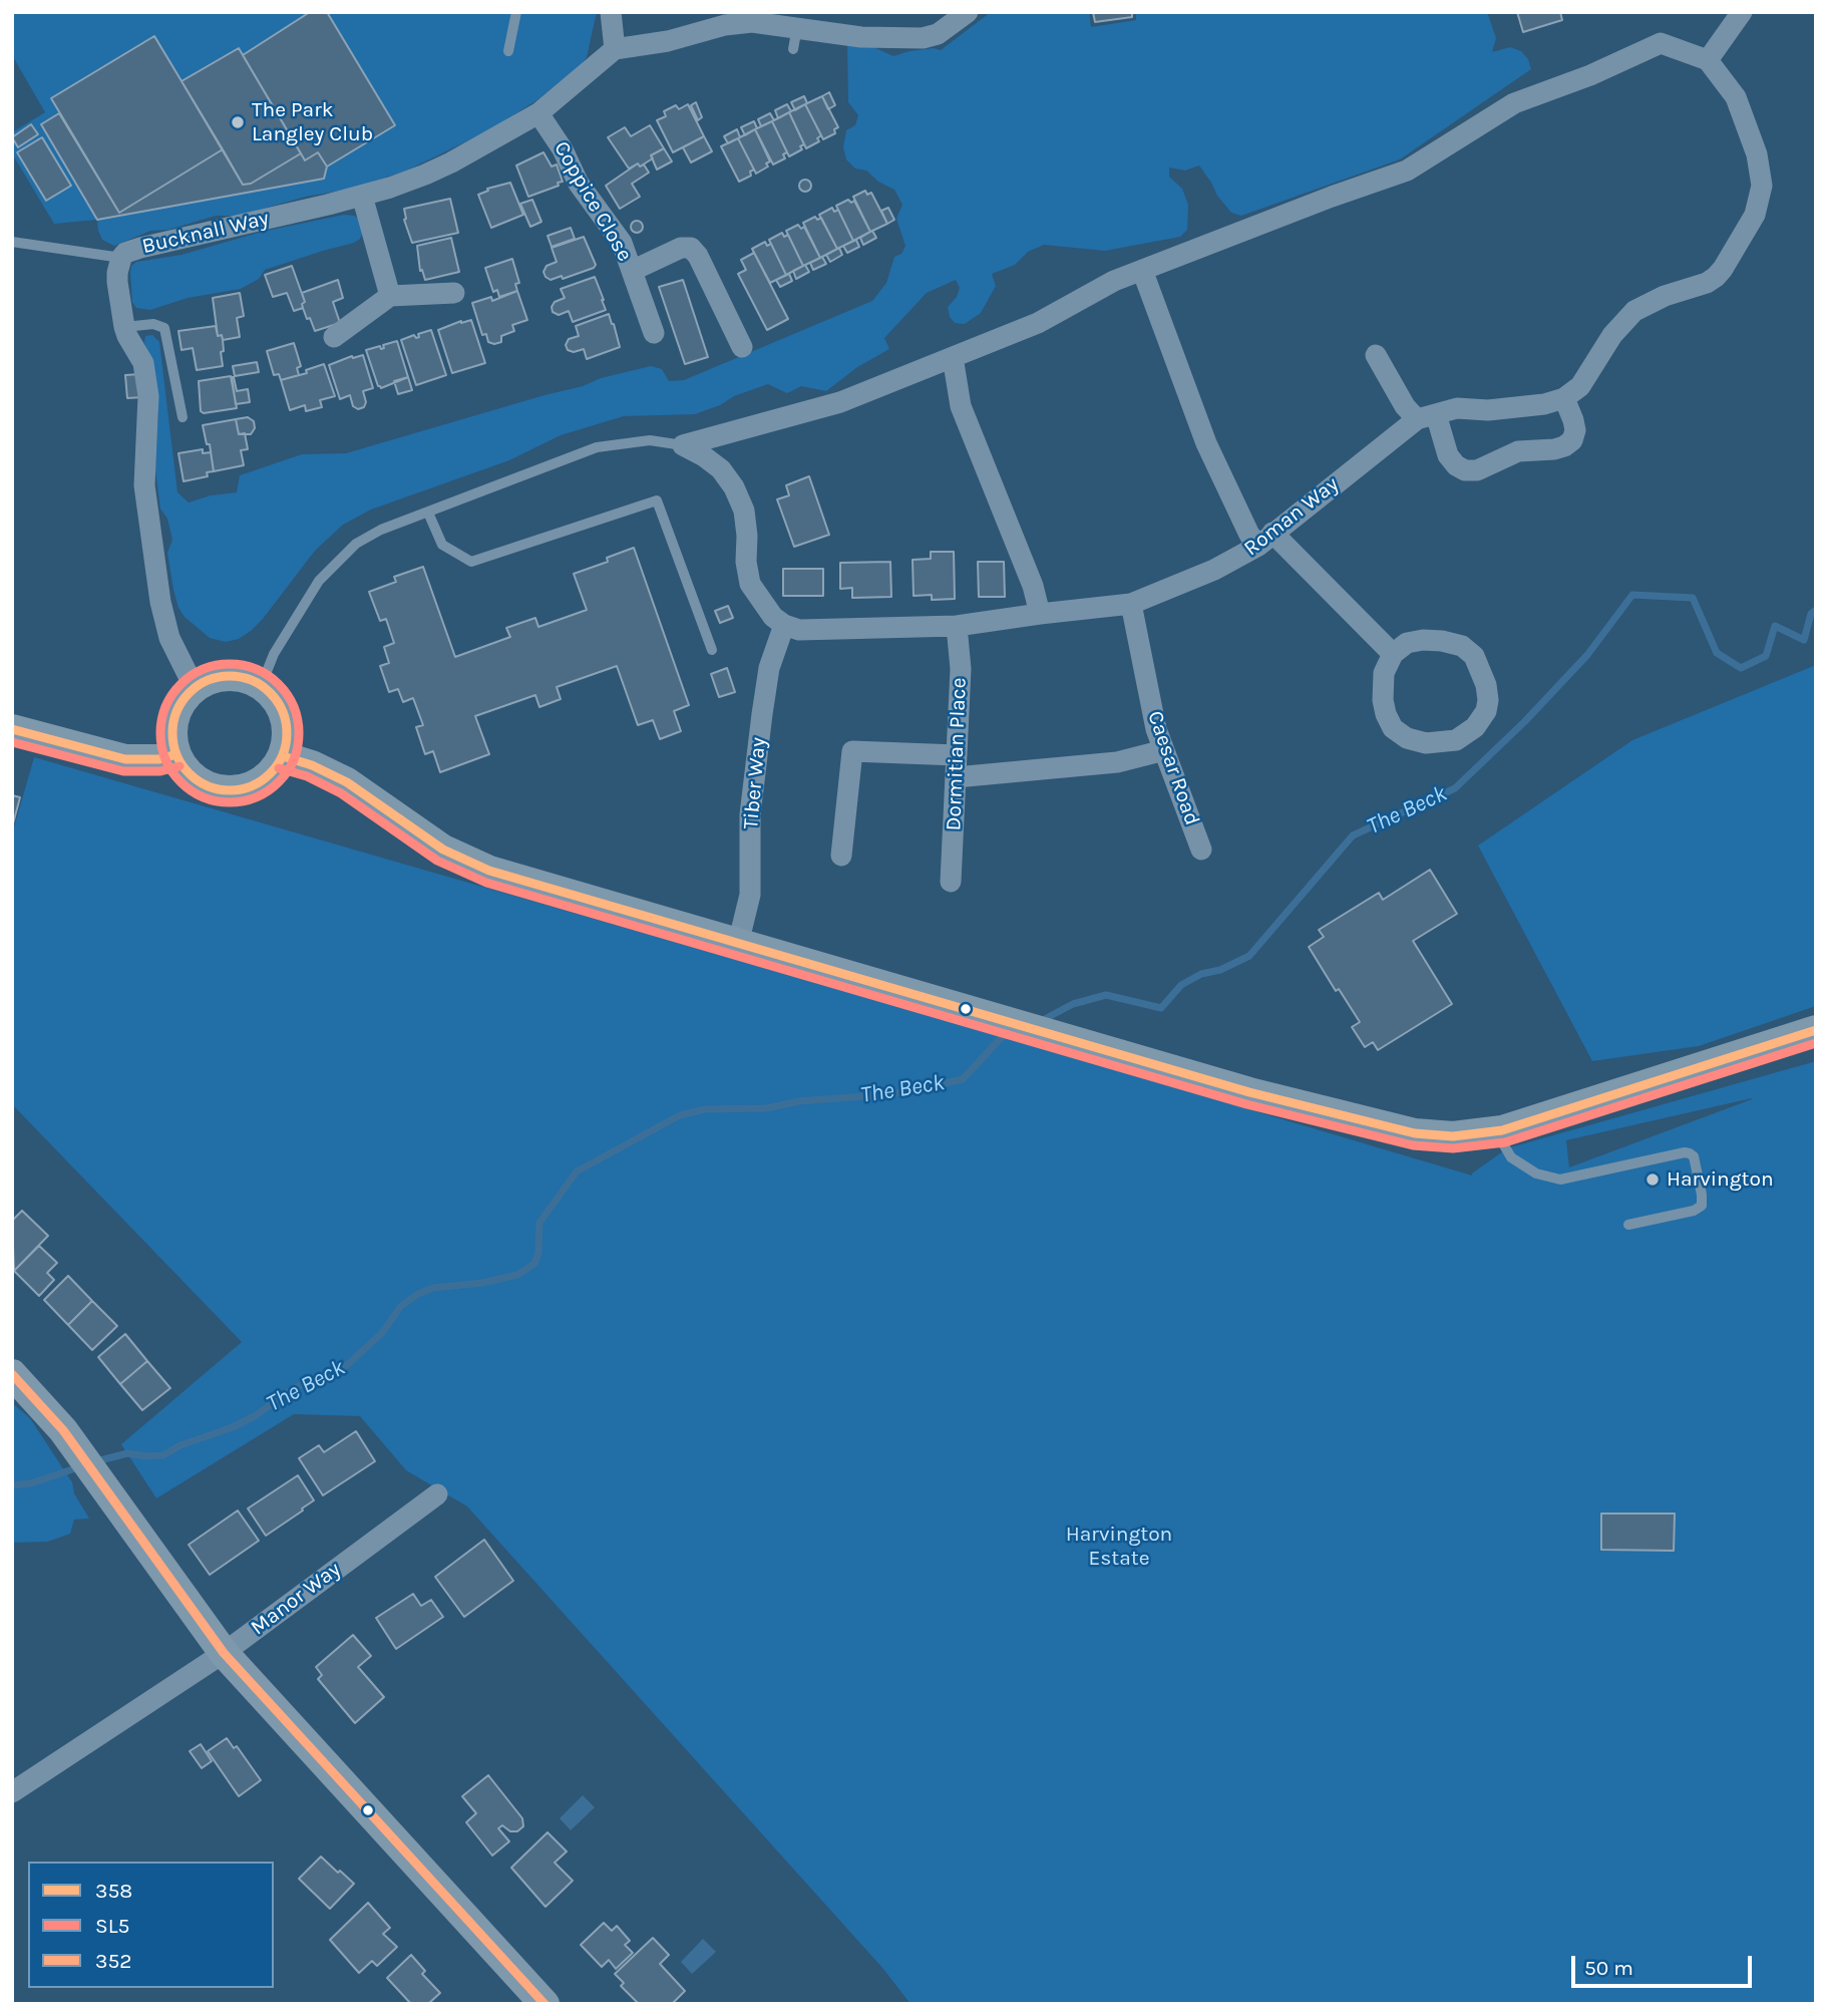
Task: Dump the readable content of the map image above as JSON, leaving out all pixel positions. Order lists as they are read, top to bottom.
{
  "streets": {
    "street": [
      "Coppice Close",
      "Bucknall Way",
      "Roman Way",
      "Dormitian Place",
      "Caesar Road",
      "Tiber Way",
      "Manor Way"
    ]
  },
  "crossings": [
    ["Coppice Close", "Bucknall Way"],
    ["Roman Way", "Dormitian Place"],
    ["Roman Way", "Caesar Road"],
    ["Roman Way", "Tiber Way"]
  ],
  "water": ["The Beck"],
  "parks": ["Harvington Estate"],
  "places": ["The Park Langley Club", "Harvington"],
  "lines": ["transit line SL5", "transit line 358", "transit line 352"],
  "legend": ["358", "SL5", "352"],
  "scale_bar": "50 m"
}
